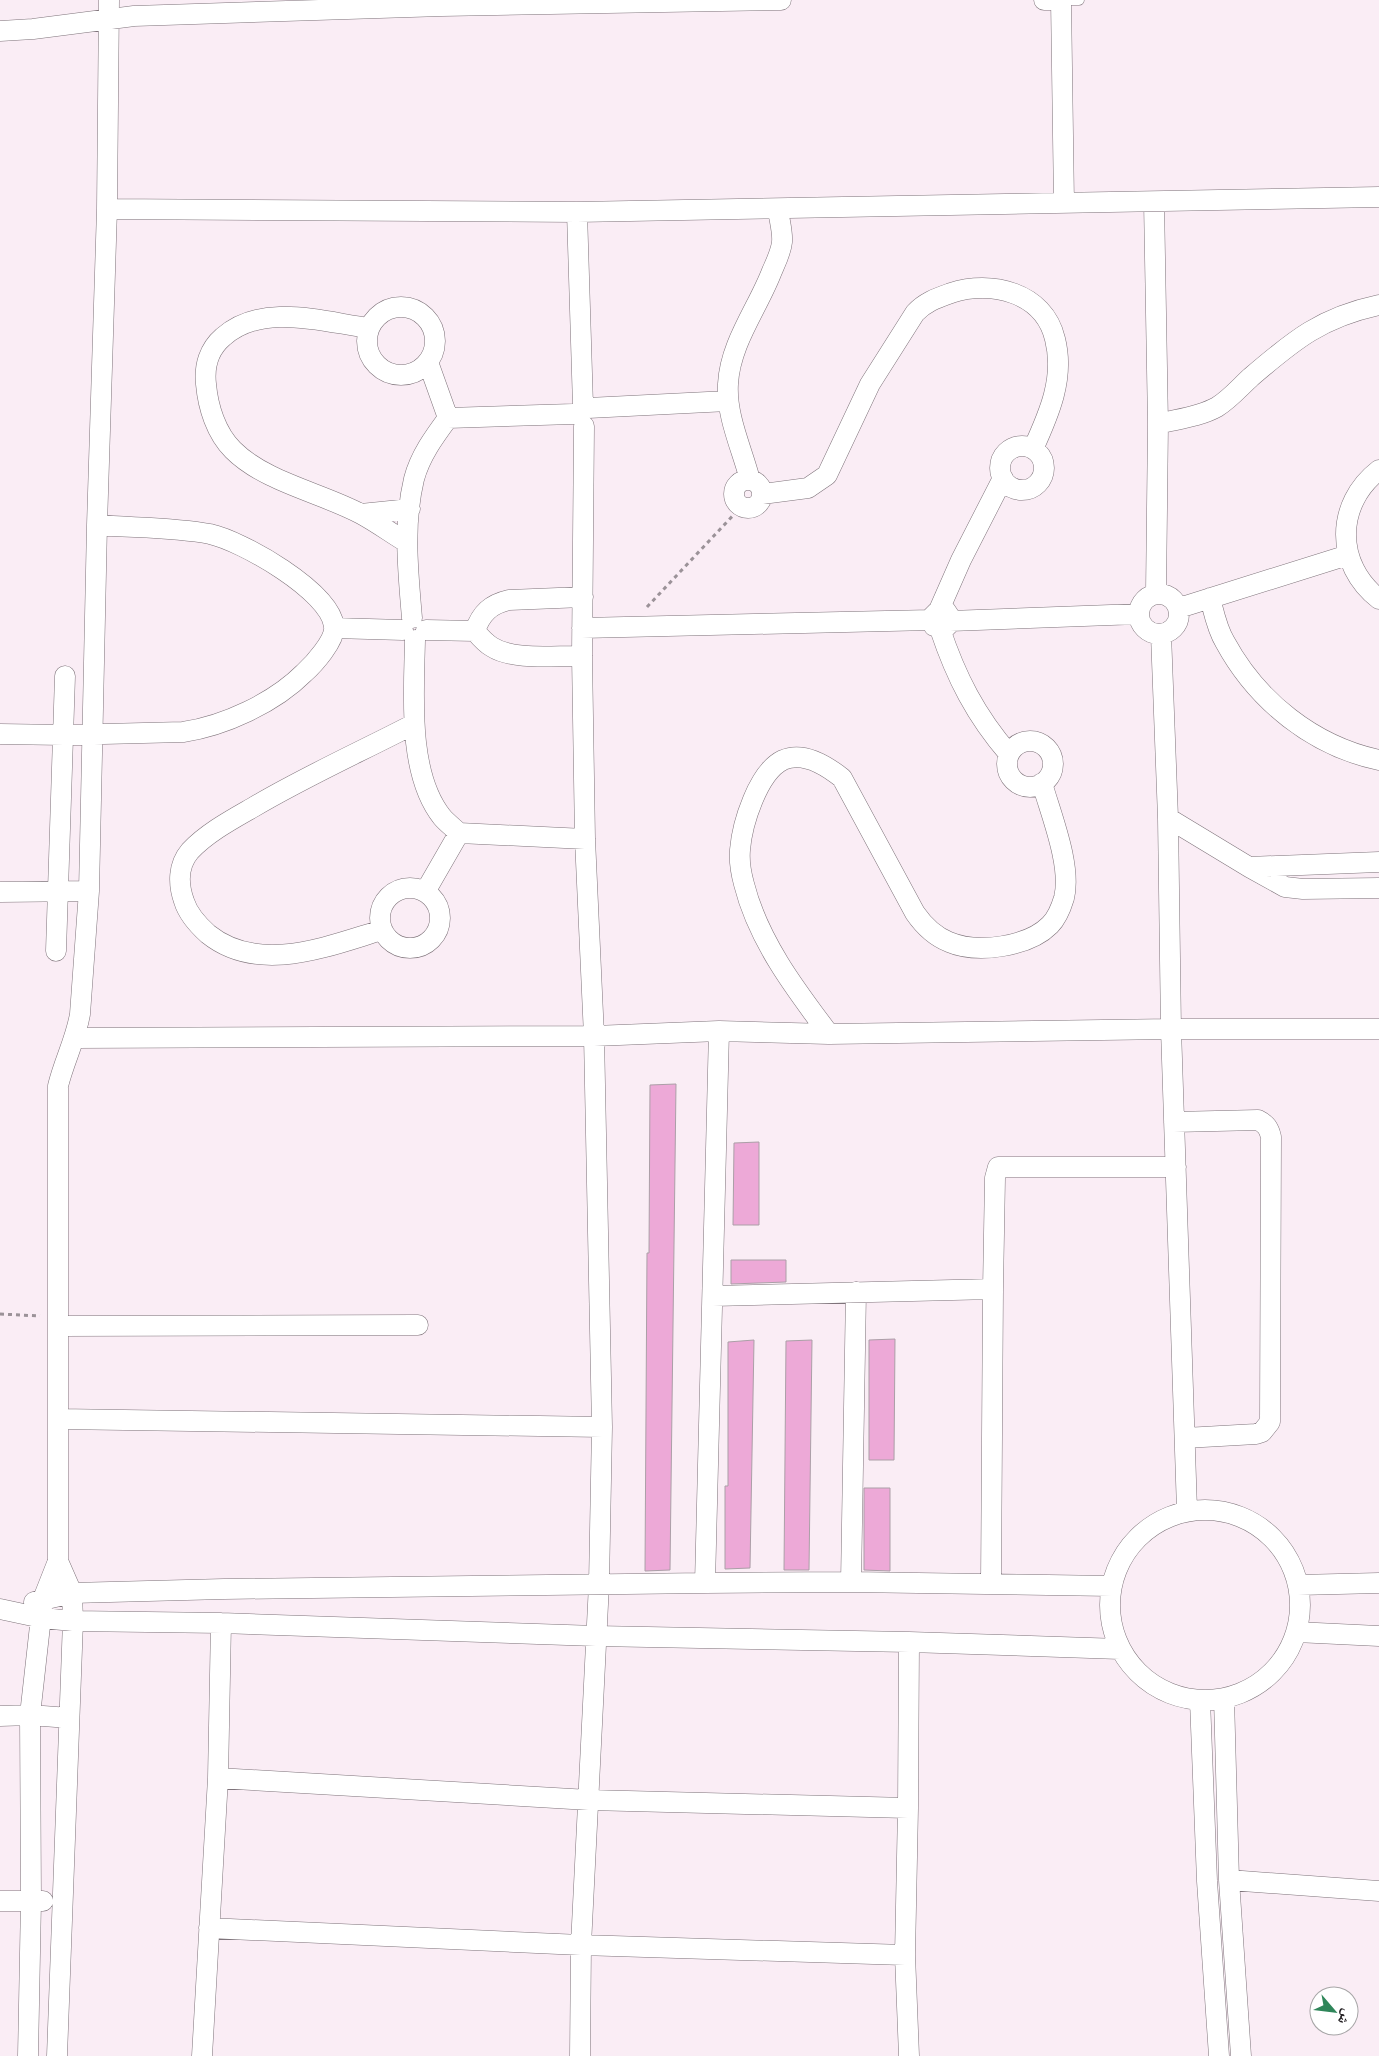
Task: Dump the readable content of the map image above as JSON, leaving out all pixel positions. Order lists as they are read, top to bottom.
{
  "north": "bottom right"
}
